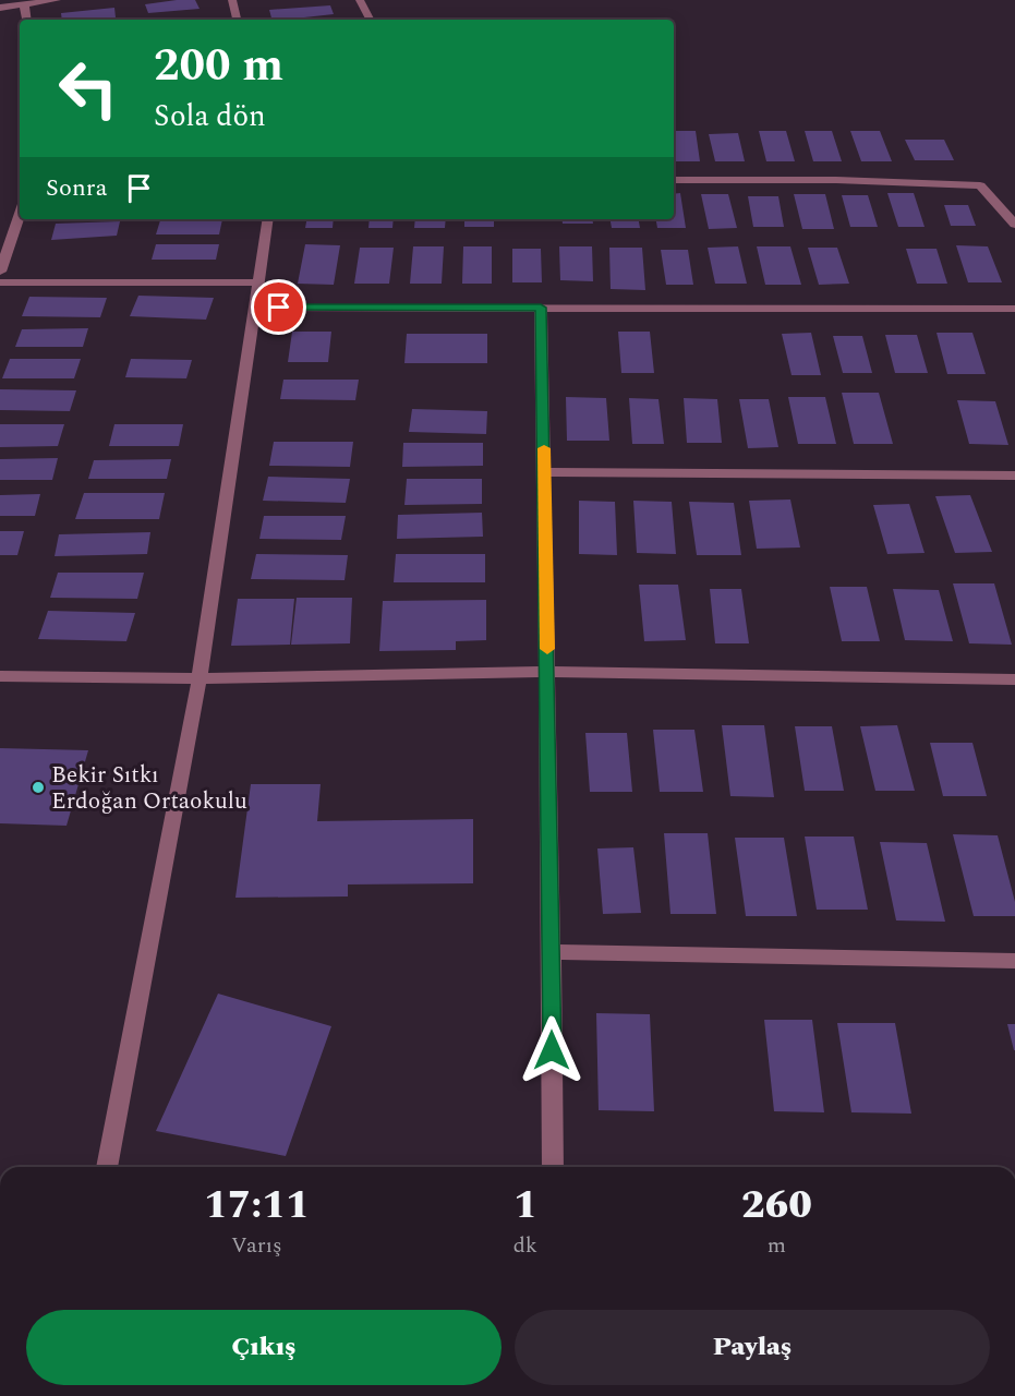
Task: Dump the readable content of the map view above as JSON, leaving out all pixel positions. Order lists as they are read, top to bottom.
{
  "places": ["Bekir Sıtkı Erdoğan Ortaokulu"],
  "page": {
    "turn": ["200 m", "Sola dön"],
    "then": "Sonra",
    "eta": [
      "17:11",
      "Varış",
      "1",
      "dk",
      "260",
      "m"
    ],
    "buttons": ["Çıkış", "Paylaş"]
  }
}
